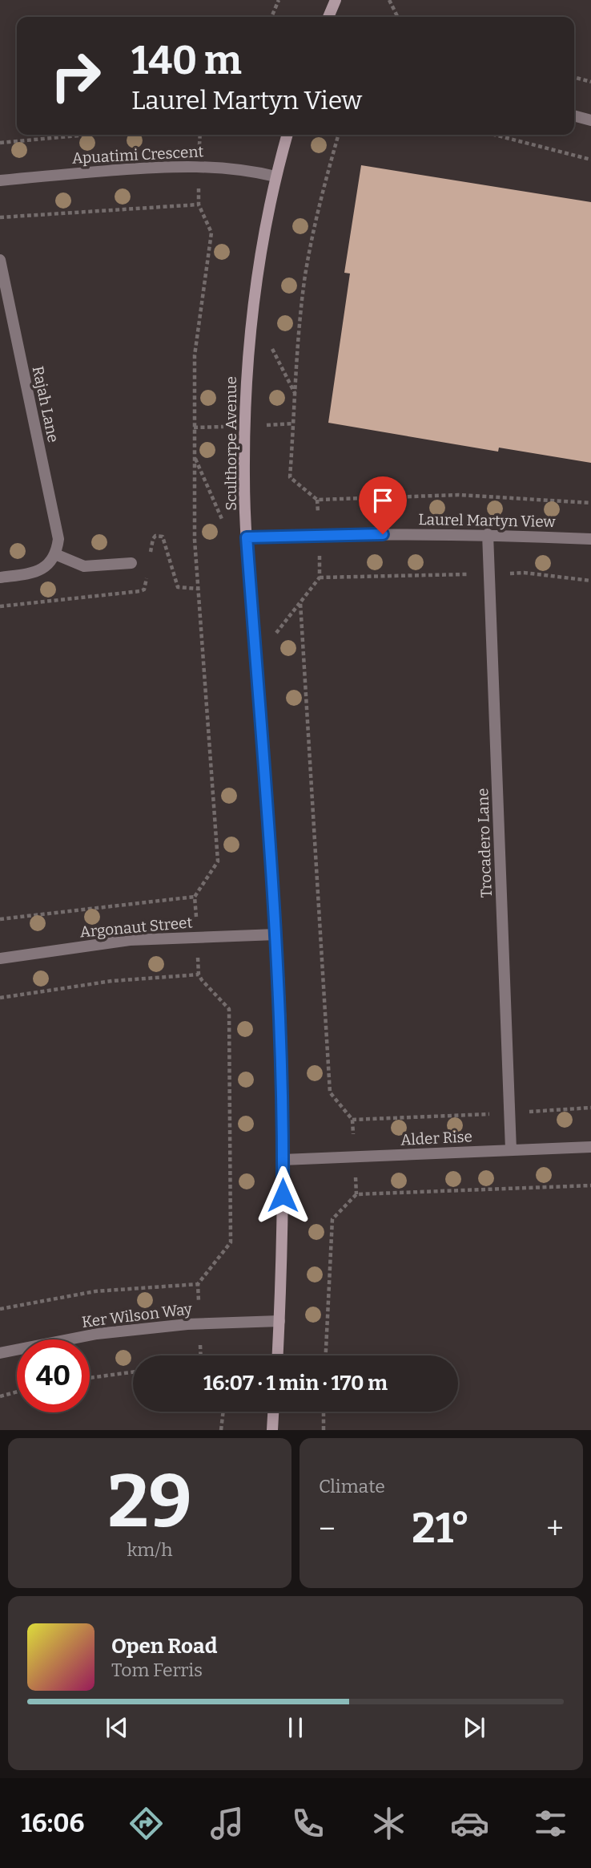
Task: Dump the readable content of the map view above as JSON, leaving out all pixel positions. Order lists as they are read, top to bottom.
{
  "streets": {
    "street": [
      "Apuatimi Crescent",
      "Rajah Lane",
      "Sculthorpe Avenue",
      "Laurel Martyn View",
      "Trocadero Lane",
      "Argonaut Street",
      "Alder Rise",
      "Ker Wilson Way"
    ]
  },
  "crossings": [
    ["Apuatimi Crescent", "Sculthorpe Avenue"],
    ["Sculthorpe Avenue", "Laurel Martyn View"],
    ["Sculthorpe Avenue", "Argonaut Street"],
    ["Sculthorpe Avenue", "Alder Rise"],
    ["Sculthorpe Avenue", "Ker Wilson Way"],
    ["Laurel Martyn View", "Trocadero Lane"],
    ["Trocadero Lane", "Alder Rise"]
  ],
  "page": {
    "turn": ["140 m", "Laurel Martyn View"],
    "limit": "40",
    "trip": "16:07 · 1 min · 170 m",
    "tile": [
      ["29", "km/h"],
      "Climate"
    ],
    "heat": ["−", "21°", "+"],
    "song": ["Open Road", "Tom Ferris"],
    "tabs": "16:06"
  }
}
